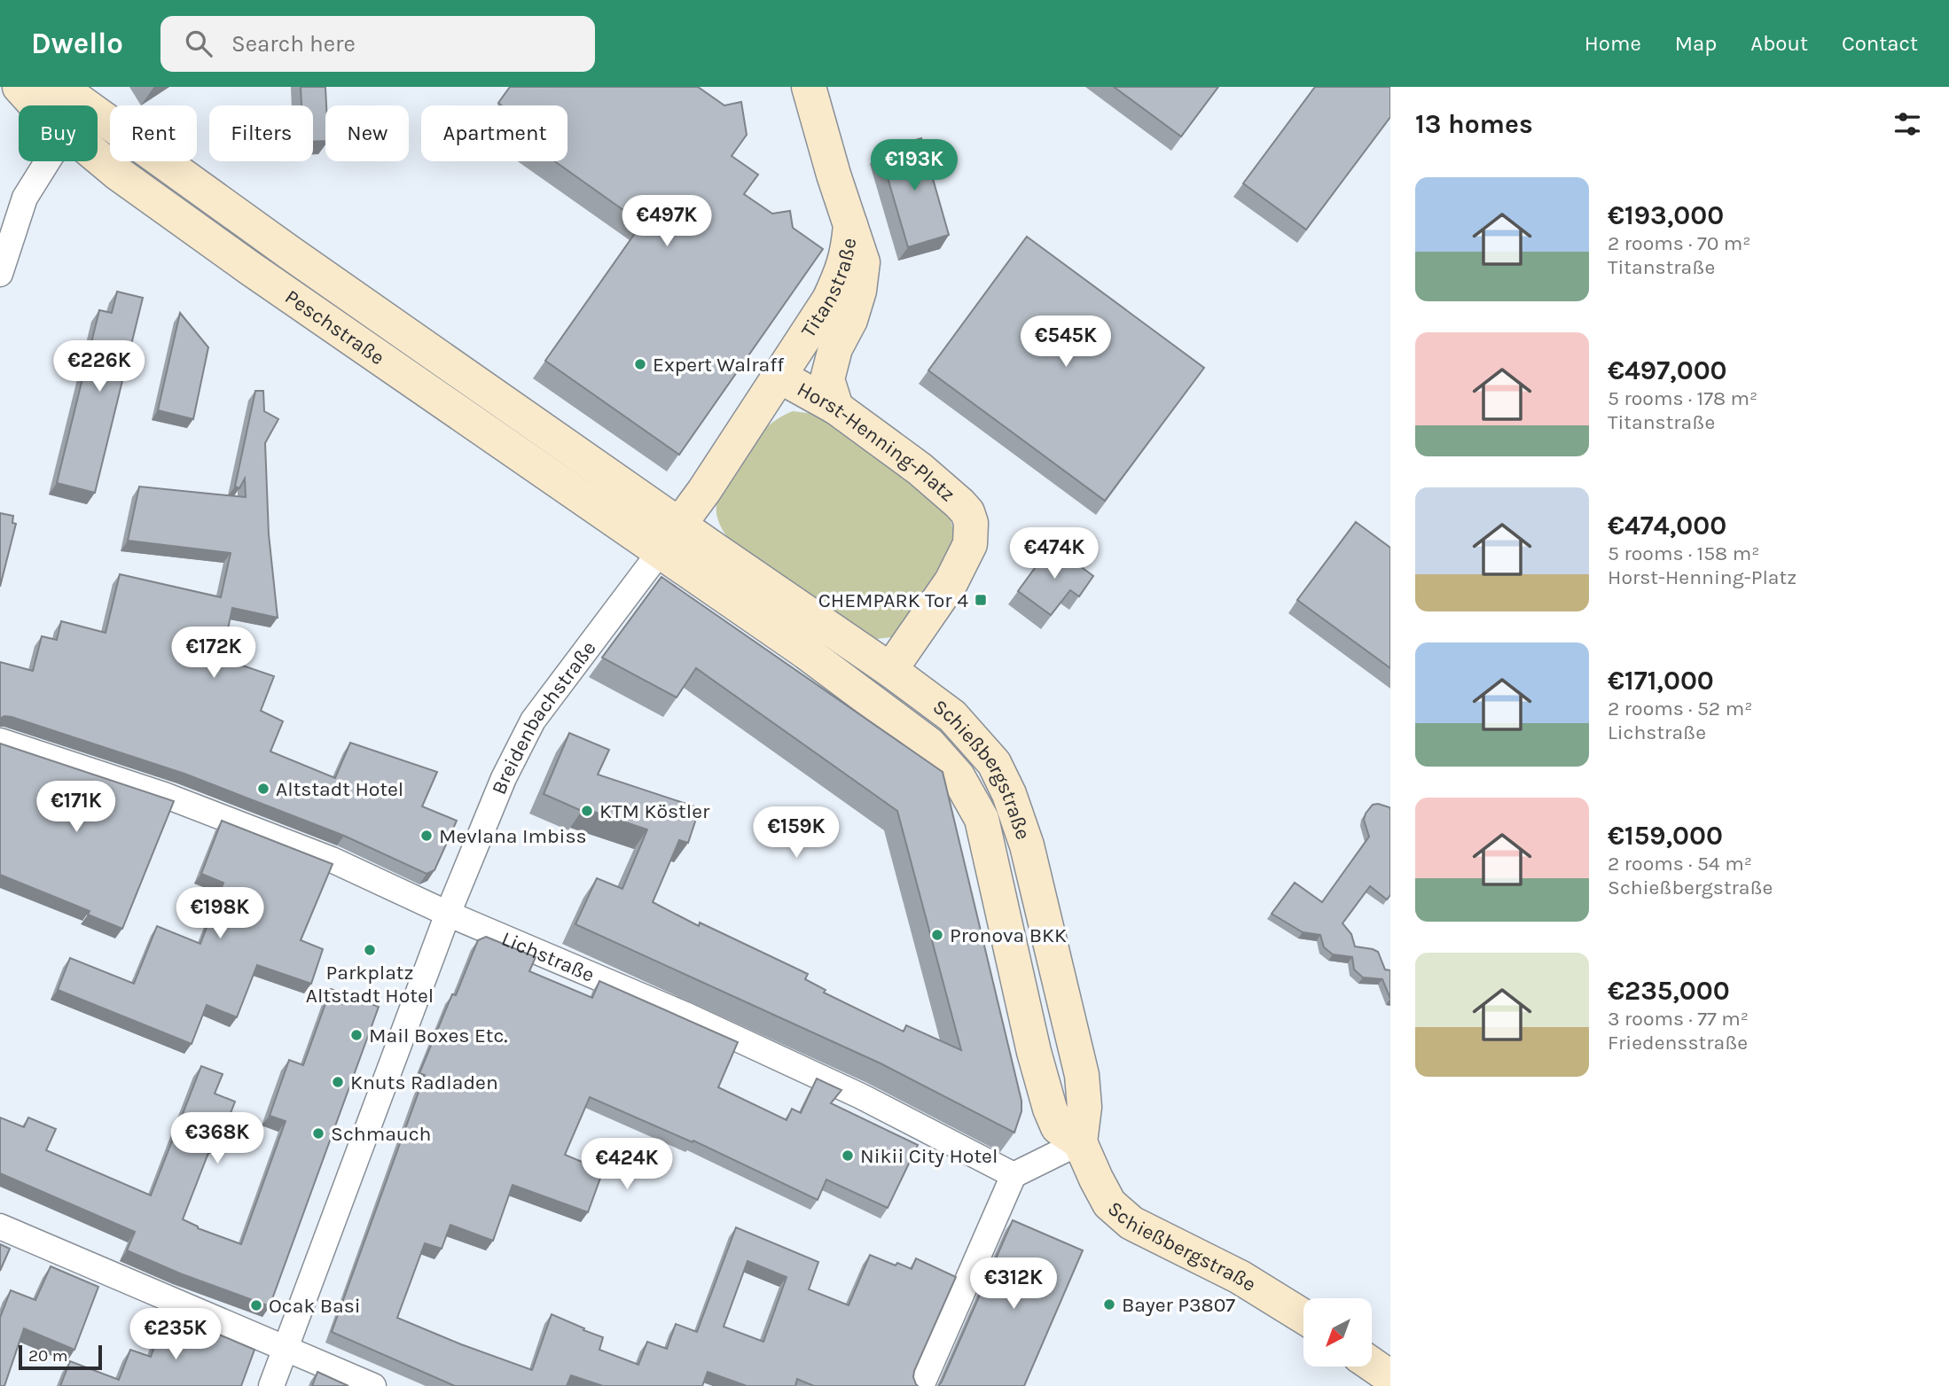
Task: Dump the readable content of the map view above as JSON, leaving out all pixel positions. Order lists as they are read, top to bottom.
{
  "streets": {
    "main road": [
      "Titanstraße",
      "Peschstraße",
      "Horst-Henning-Platz",
      "Schießbergstraße"
    ],
    "street": ["Breidenbachstraße", "Lichstraße"]
  },
  "crossings": [
    ["Titanstraße", "Horst-Henning-Platz"],
    ["Peschstraße", "Horst-Henning-Platz"],
    ["Peschstraße", "Breidenbachstraße"],
    ["Peschstraße", "Schießbergstraße"],
    ["Horst-Henning-Platz", "Breidenbachstraße"],
    ["Horst-Henning-Platz", "Schießbergstraße"],
    ["Breidenbachstraße", "Schießbergstraße"],
    ["Breidenbachstraße", "Lichstraße"]
  ],
  "places": {
    "other": [
      "Expert Walraff",
      "Altstadt Hotel",
      "KTM Köstler",
      "Mevlana Imbiss",
      "Pronova BKK",
      "Parkplatz Altstadt Hotel",
      "Mail Boxes Etc.",
      "Knuts Radladen",
      "Schmauch",
      "Nikii City Hotel",
      "Bayer P3807",
      "Ocak Basi"
    ],
    "transit": ["CHEMPARK Tor 4"]
  },
  "scale_bar": "20 m",
  "north": "bottom left",
  "page": {
    "header": "Dwello",
    "search": "Search here",
    "nav": [
      "Home",
      "Map",
      "About",
      "Contact"
    ],
    "heading": "13 homes",
    "chip": [
      "Buy",
      "Rent",
      "Filters",
      "New",
      "Apartment"
    ],
    "price": [
      "€193K",
      "€497K",
      "€545K",
      "€226K",
      "€474K",
      "€172K",
      "€171K",
      "€159K",
      "€198K",
      "€368K",
      "€424K",
      "€312K",
      "€235K"
    ],
    "list": [
      {
        "name": "€193,000",
        "note": "2 rooms · 70 m² · Titanstraße"
      },
      {
        "name": "€497,000",
        "note": "5 rooms · 178 m² · Titanstraße"
      },
      {
        "name": "€474,000",
        "note": "5 rooms · 158 m² · Horst-Henning-Platz"
      },
      {
        "name": "€171,000",
        "note": "2 rooms · 52 m² · Lichstraße"
      },
      {
        "name": "€159,000",
        "note": "2 rooms · 54 m² · Schießbergstraße"
      },
      {
        "name": "€235,000",
        "note": "3 rooms · 77 m² · Friedensstraße"
      }
    ],
    "scale": "20 m"
  }
}
